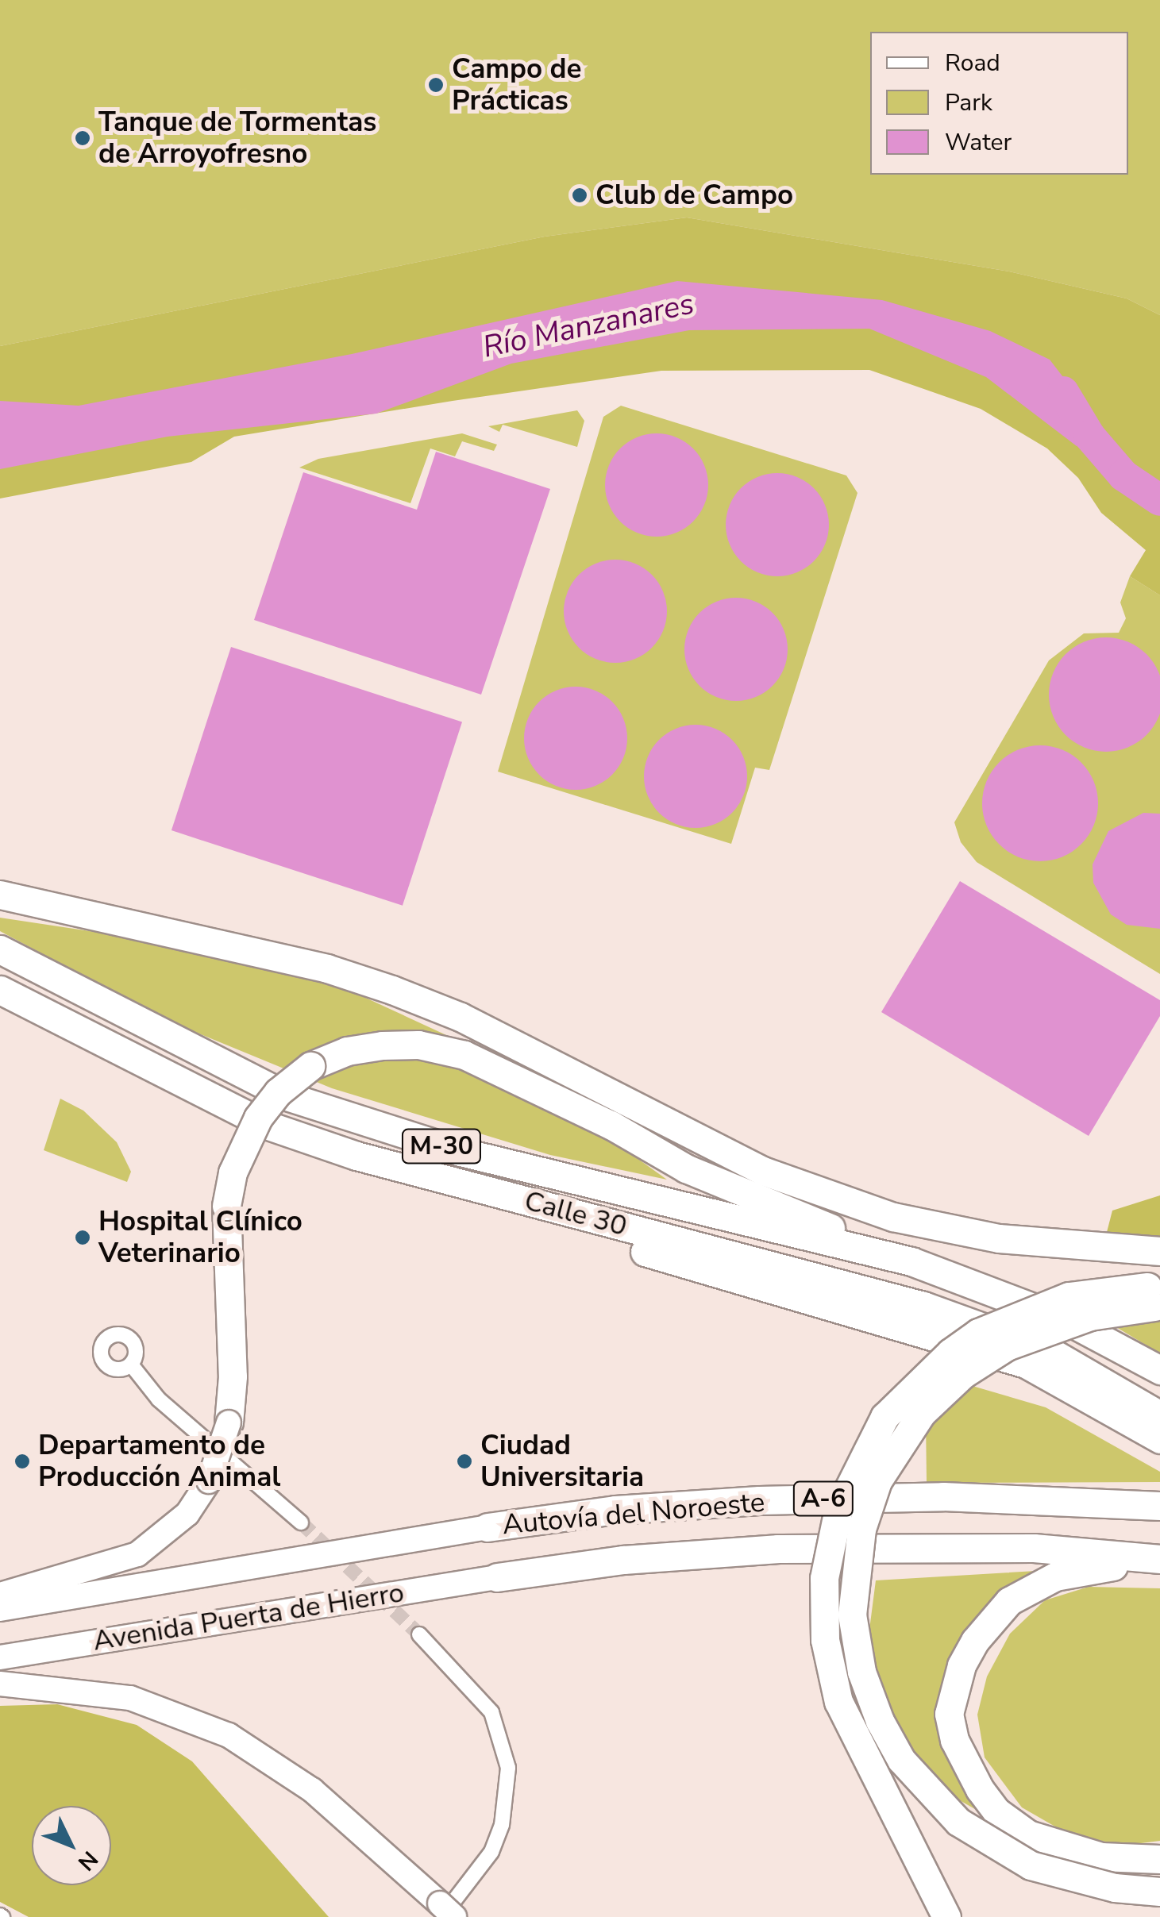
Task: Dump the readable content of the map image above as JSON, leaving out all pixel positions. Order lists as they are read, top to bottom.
{
  "streets": {
    "highway": [
      "M-30",
      "Calle 30",
      "A-6",
      "Autovía del Noroeste",
      "Avenida Puerta de Hierro"
    ]
  },
  "crossings": [
    ["Autovía del Noroeste", "Avenida Puerta de Hierro"]
  ],
  "water": ["Río Manzanares"],
  "places": [
    "Campo de Prácticas",
    "Tanque de Tormentas de Arroyofresno",
    "Club de Campo",
    "Hospital Clínico Veterinario",
    "Departamento de Producción Animal",
    "Ciudad Universitaria"
  ],
  "legend": ["Road", "Park", "Water"],
  "north": "bottom right"
}
